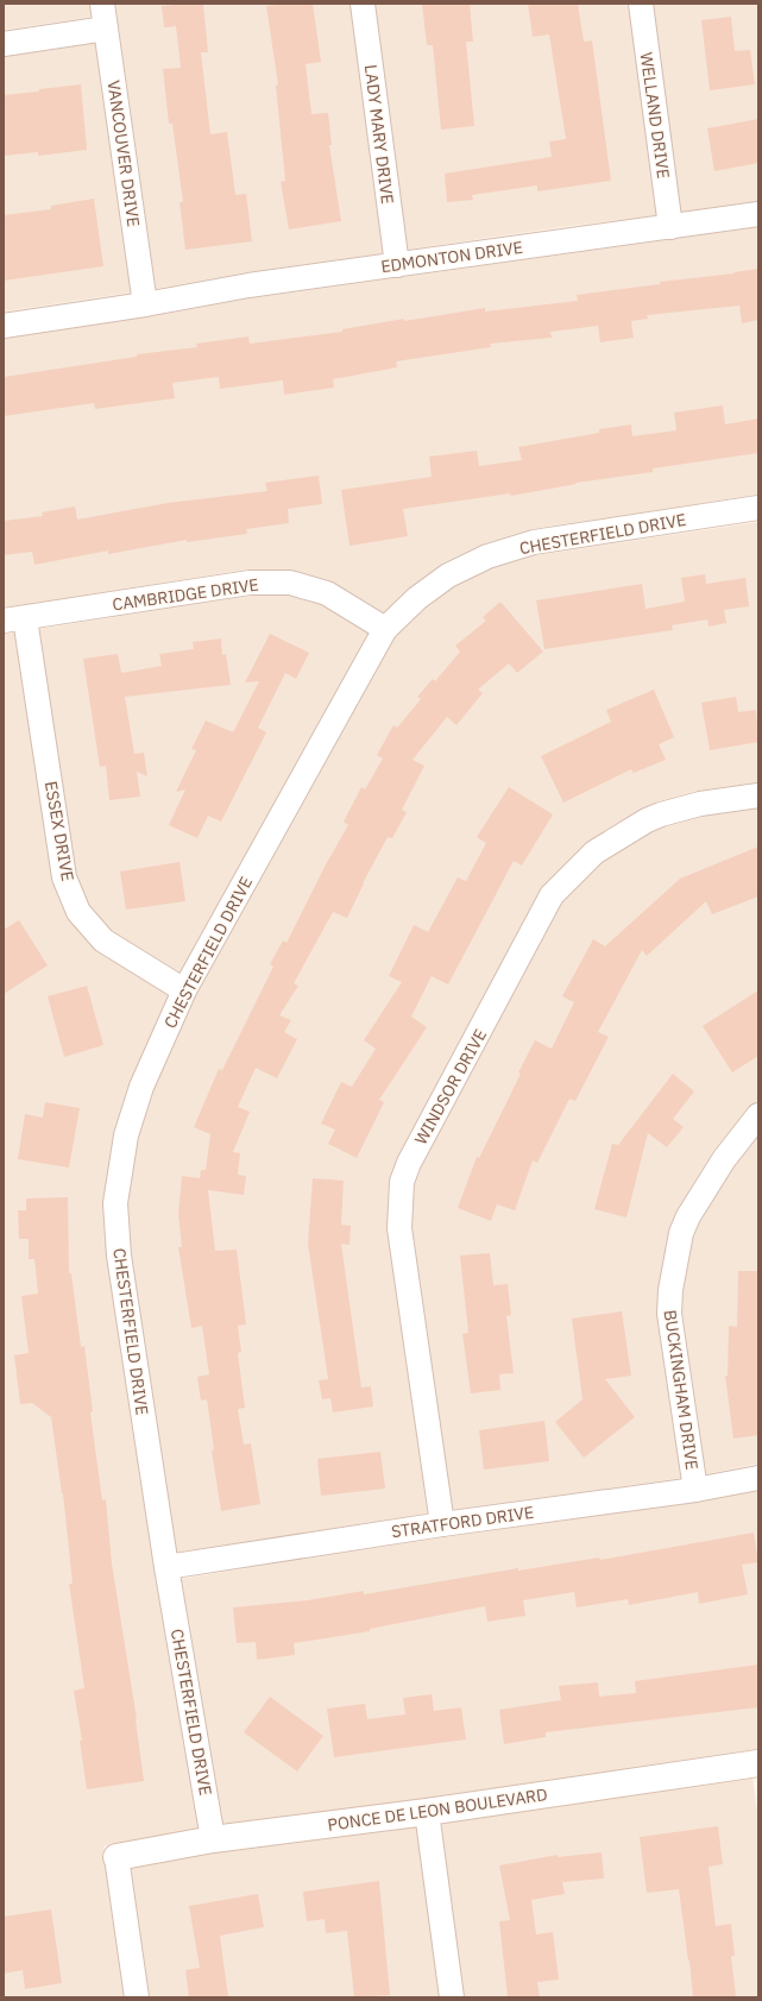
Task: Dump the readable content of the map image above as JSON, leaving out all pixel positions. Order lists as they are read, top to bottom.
{
  "streets": {
    "street": [
      "WELLAND DRIVE",
      "LADY MARY DRIVE",
      "VANCOUVER DRIVE",
      "EDMONTON DRIVE",
      "CHESTERFIELD DRIVE",
      "CAMBRIDGE DRIVE",
      "ESSEX DRIVE",
      "WINDSOR DRIVE",
      "BUCKINGHAM DRIVE",
      "STRATFORD DRIVE",
      "PONCE DE LEON BOULEVARD"
    ]
  },
  "crossings": [
    ["WELLAND DRIVE", "EDMONTON DRIVE"],
    ["LADY MARY DRIVE", "EDMONTON DRIVE"],
    ["VANCOUVER DRIVE", "EDMONTON DRIVE"],
    ["CHESTERFIELD DRIVE", "CAMBRIDGE DRIVE"],
    ["CHESTERFIELD DRIVE", "ESSEX DRIVE"],
    ["CHESTERFIELD DRIVE", "STRATFORD DRIVE"],
    ["CHESTERFIELD DRIVE", "PONCE DE LEON BOULEVARD"],
    ["CAMBRIDGE DRIVE", "ESSEX DRIVE"],
    ["WINDSOR DRIVE", "STRATFORD DRIVE"],
    ["BUCKINGHAM DRIVE", "STRATFORD DRIVE"]
  ]
}
